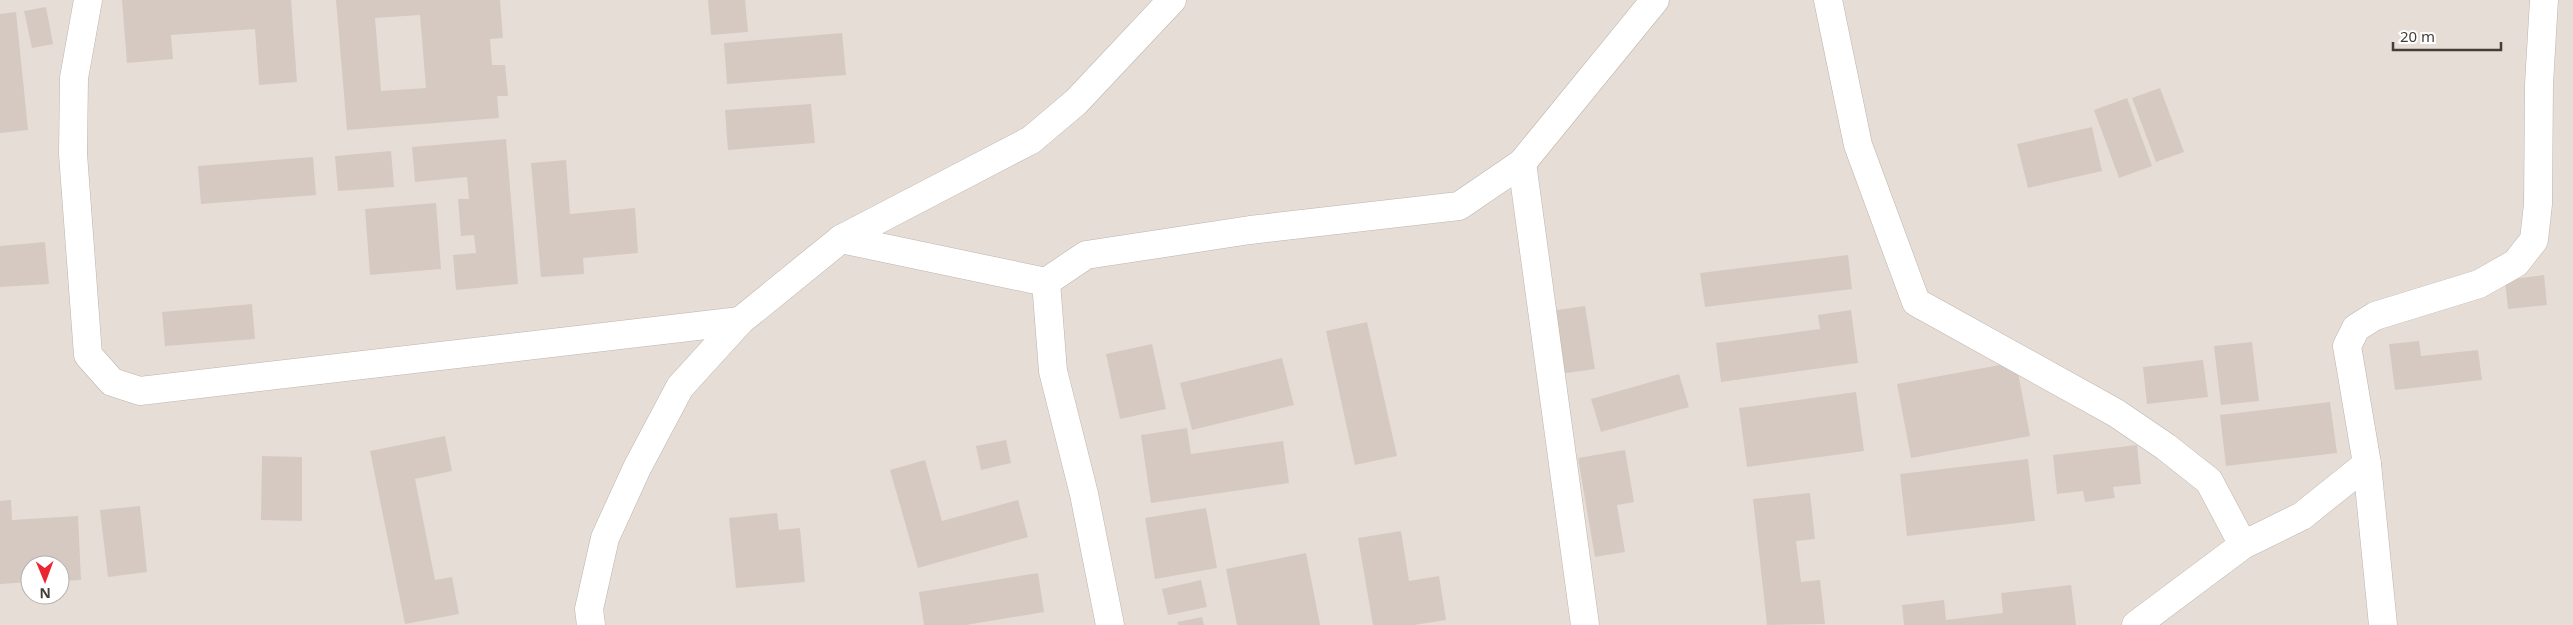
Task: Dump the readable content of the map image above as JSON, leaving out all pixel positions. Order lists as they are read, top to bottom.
{
  "scale_bar": "20 m",
  "north": "bottom"
}
